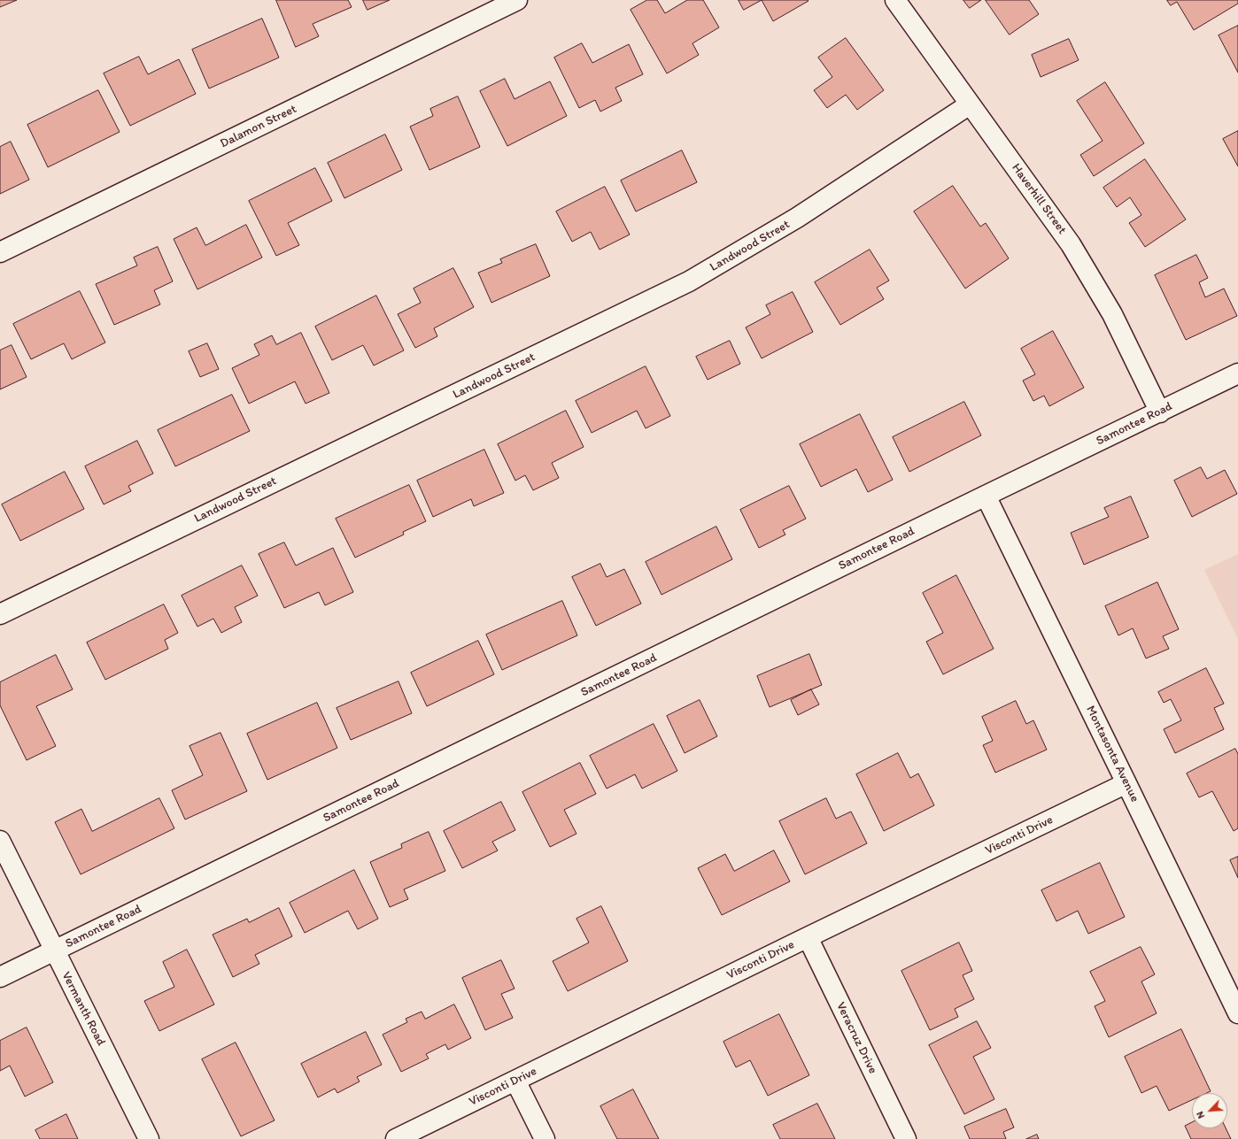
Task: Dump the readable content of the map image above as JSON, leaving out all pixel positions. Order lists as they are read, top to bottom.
{
  "streets": {
    "street": [
      "Dalamon Street",
      "Haverhill Street",
      "Landwood Street",
      "Samontee Road",
      "Montasonta Avenue",
      "Visconti Drive",
      "Vermanth Road",
      "Veracruz Drive"
    ]
  },
  "crossings": [
    ["Haverhill Street", "Landwood Street"],
    ["Haverhill Street", "Samontee Road"],
    ["Samontee Road", "Montasonta Avenue"],
    ["Samontee Road", "Vermanth Road"],
    ["Montasonta Avenue", "Visconti Drive"],
    ["Visconti Drive", "Veracruz Drive"]
  ],
  "north": "bottom left"
}
